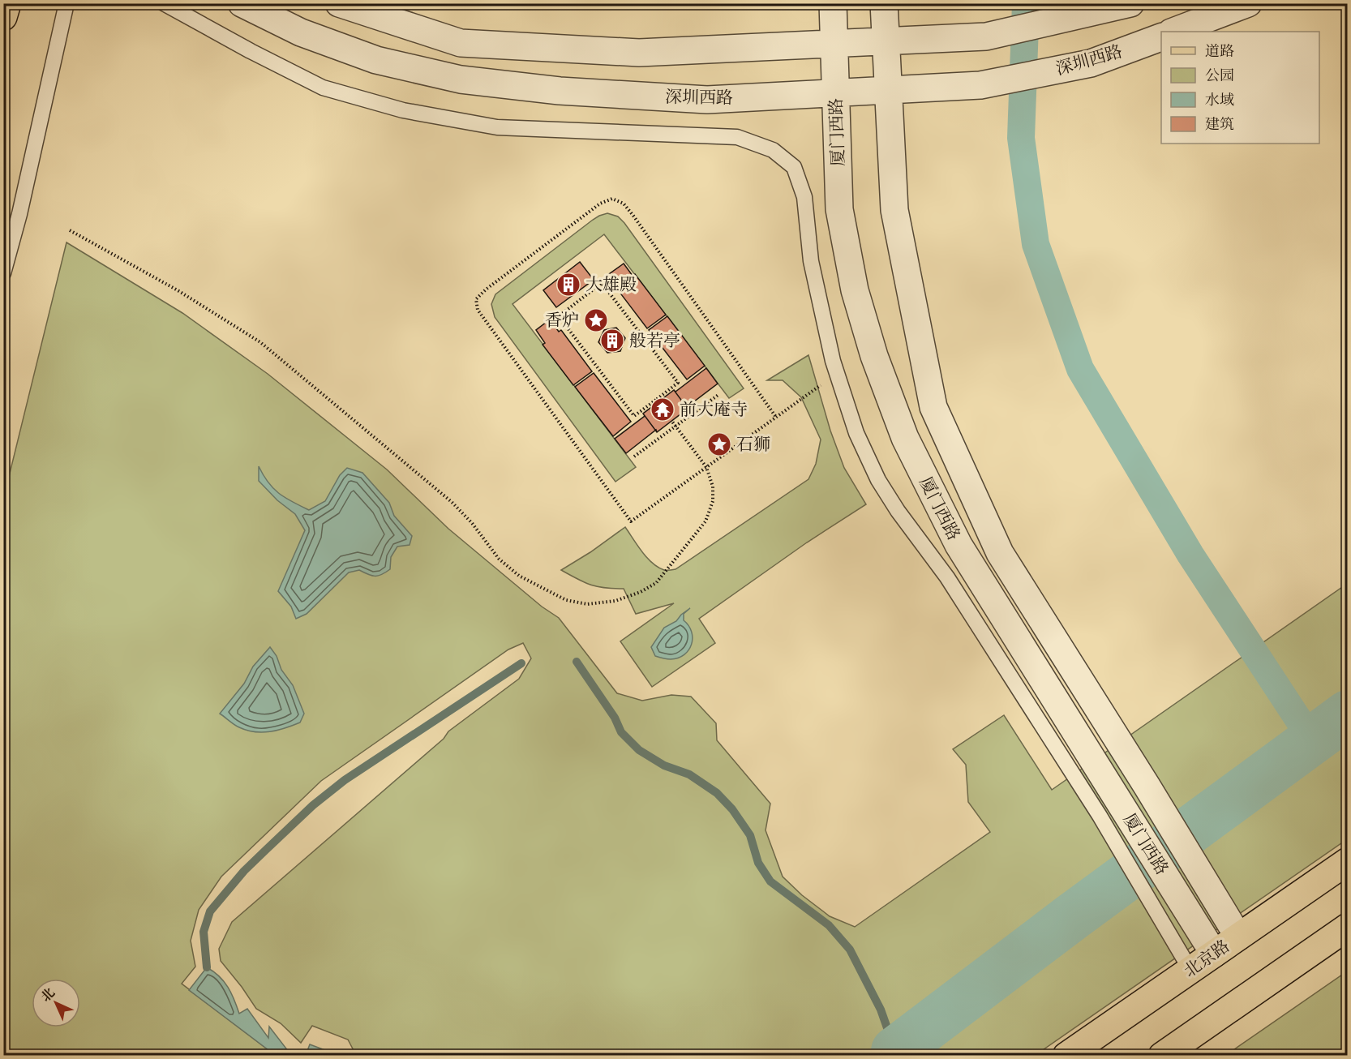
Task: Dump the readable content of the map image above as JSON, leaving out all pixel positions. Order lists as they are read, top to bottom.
{
  "streets": {
    "main road": ["北京路"],
    "street": ["深圳西路", "厦门西路"]
  },
  "crossings": [
    ["深圳西路", "厦门西路"],
    ["厦门西路", "北京路"]
  ],
  "places": {
    "building": ["大雄殿", "般若亭"],
    "place": ["香炉", "石狮"],
    "temple": ["前大庵寺"]
  },
  "legend": [
    "道路",
    "公园",
    "水域",
    "建筑"
  ],
  "north": "top left"
}
